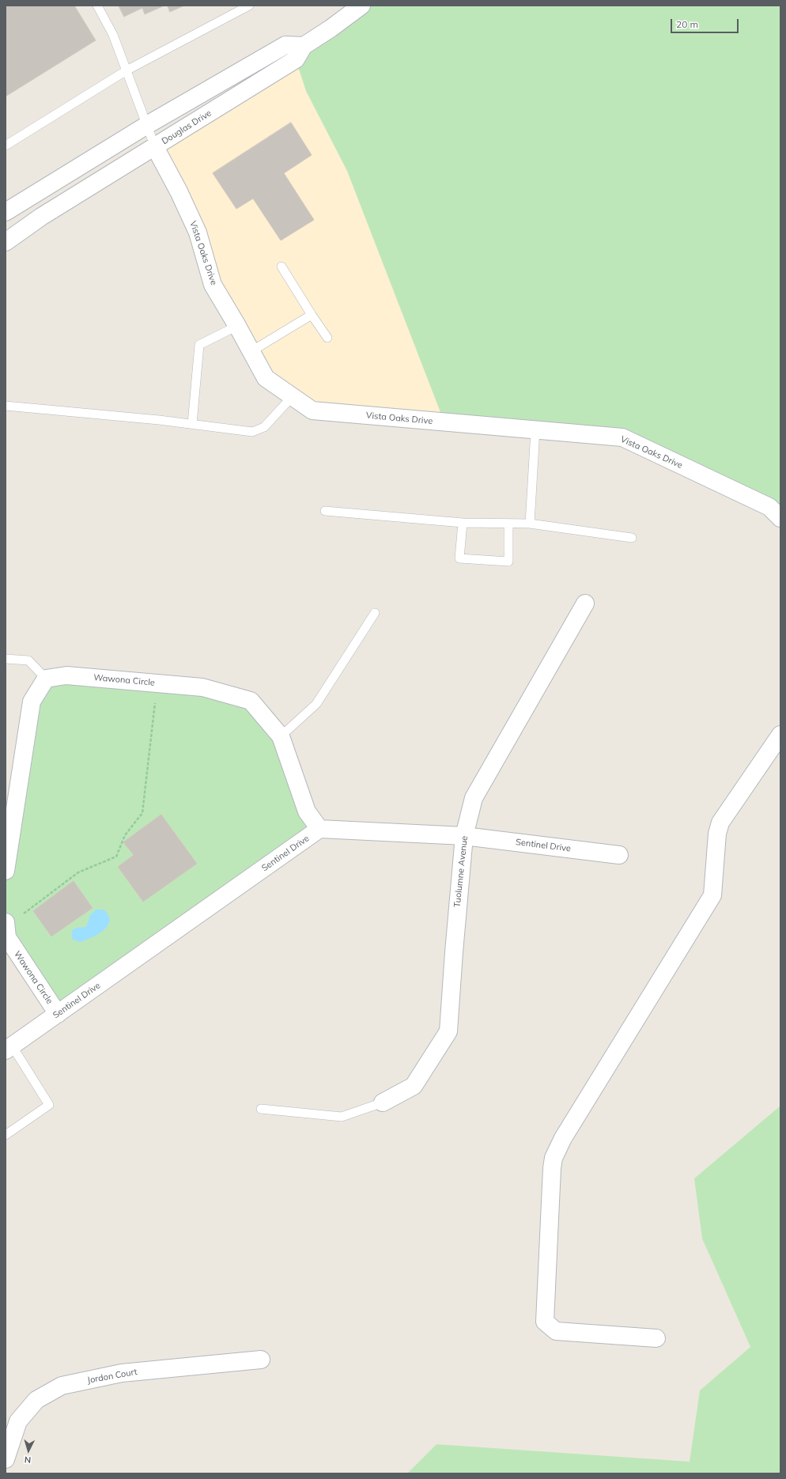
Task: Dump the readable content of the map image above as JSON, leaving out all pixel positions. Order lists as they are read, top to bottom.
{
  "streets": {
    "street": [
      "Douglas Drive",
      "Vista Oaks Drive",
      "Wawona Circle",
      "Sentinel Drive",
      "Tuolumne Avenue",
      "Jordon Court"
    ]
  },
  "crossings": [
    ["Douglas Drive", "Vista Oaks Drive"],
    ["Wawona Circle", "Sentinel Drive"],
    ["Sentinel Drive", "Tuolumne Avenue"]
  ],
  "scale_bar": "20 m",
  "north": "bottom"
}
